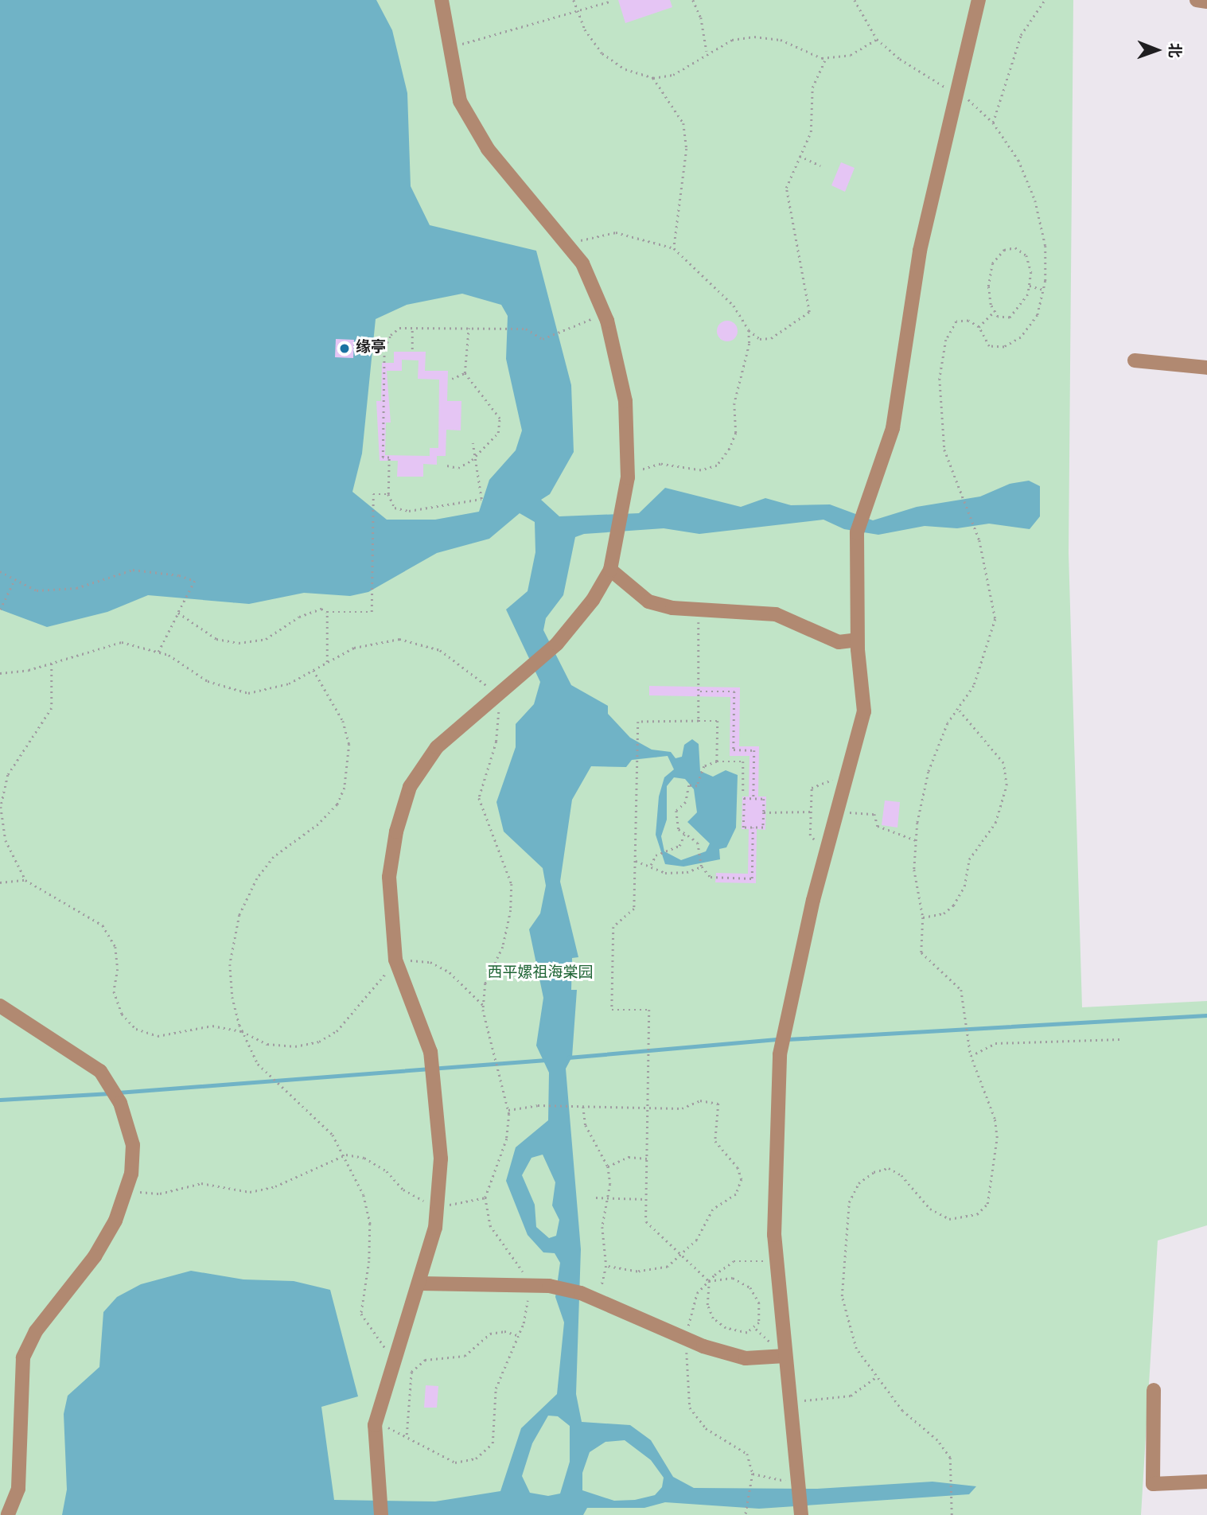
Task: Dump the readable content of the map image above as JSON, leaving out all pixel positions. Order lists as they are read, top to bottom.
{
  "parks": ["西平嫘祖海棠园"],
  "places": ["缘亭"],
  "north": "right"
}
